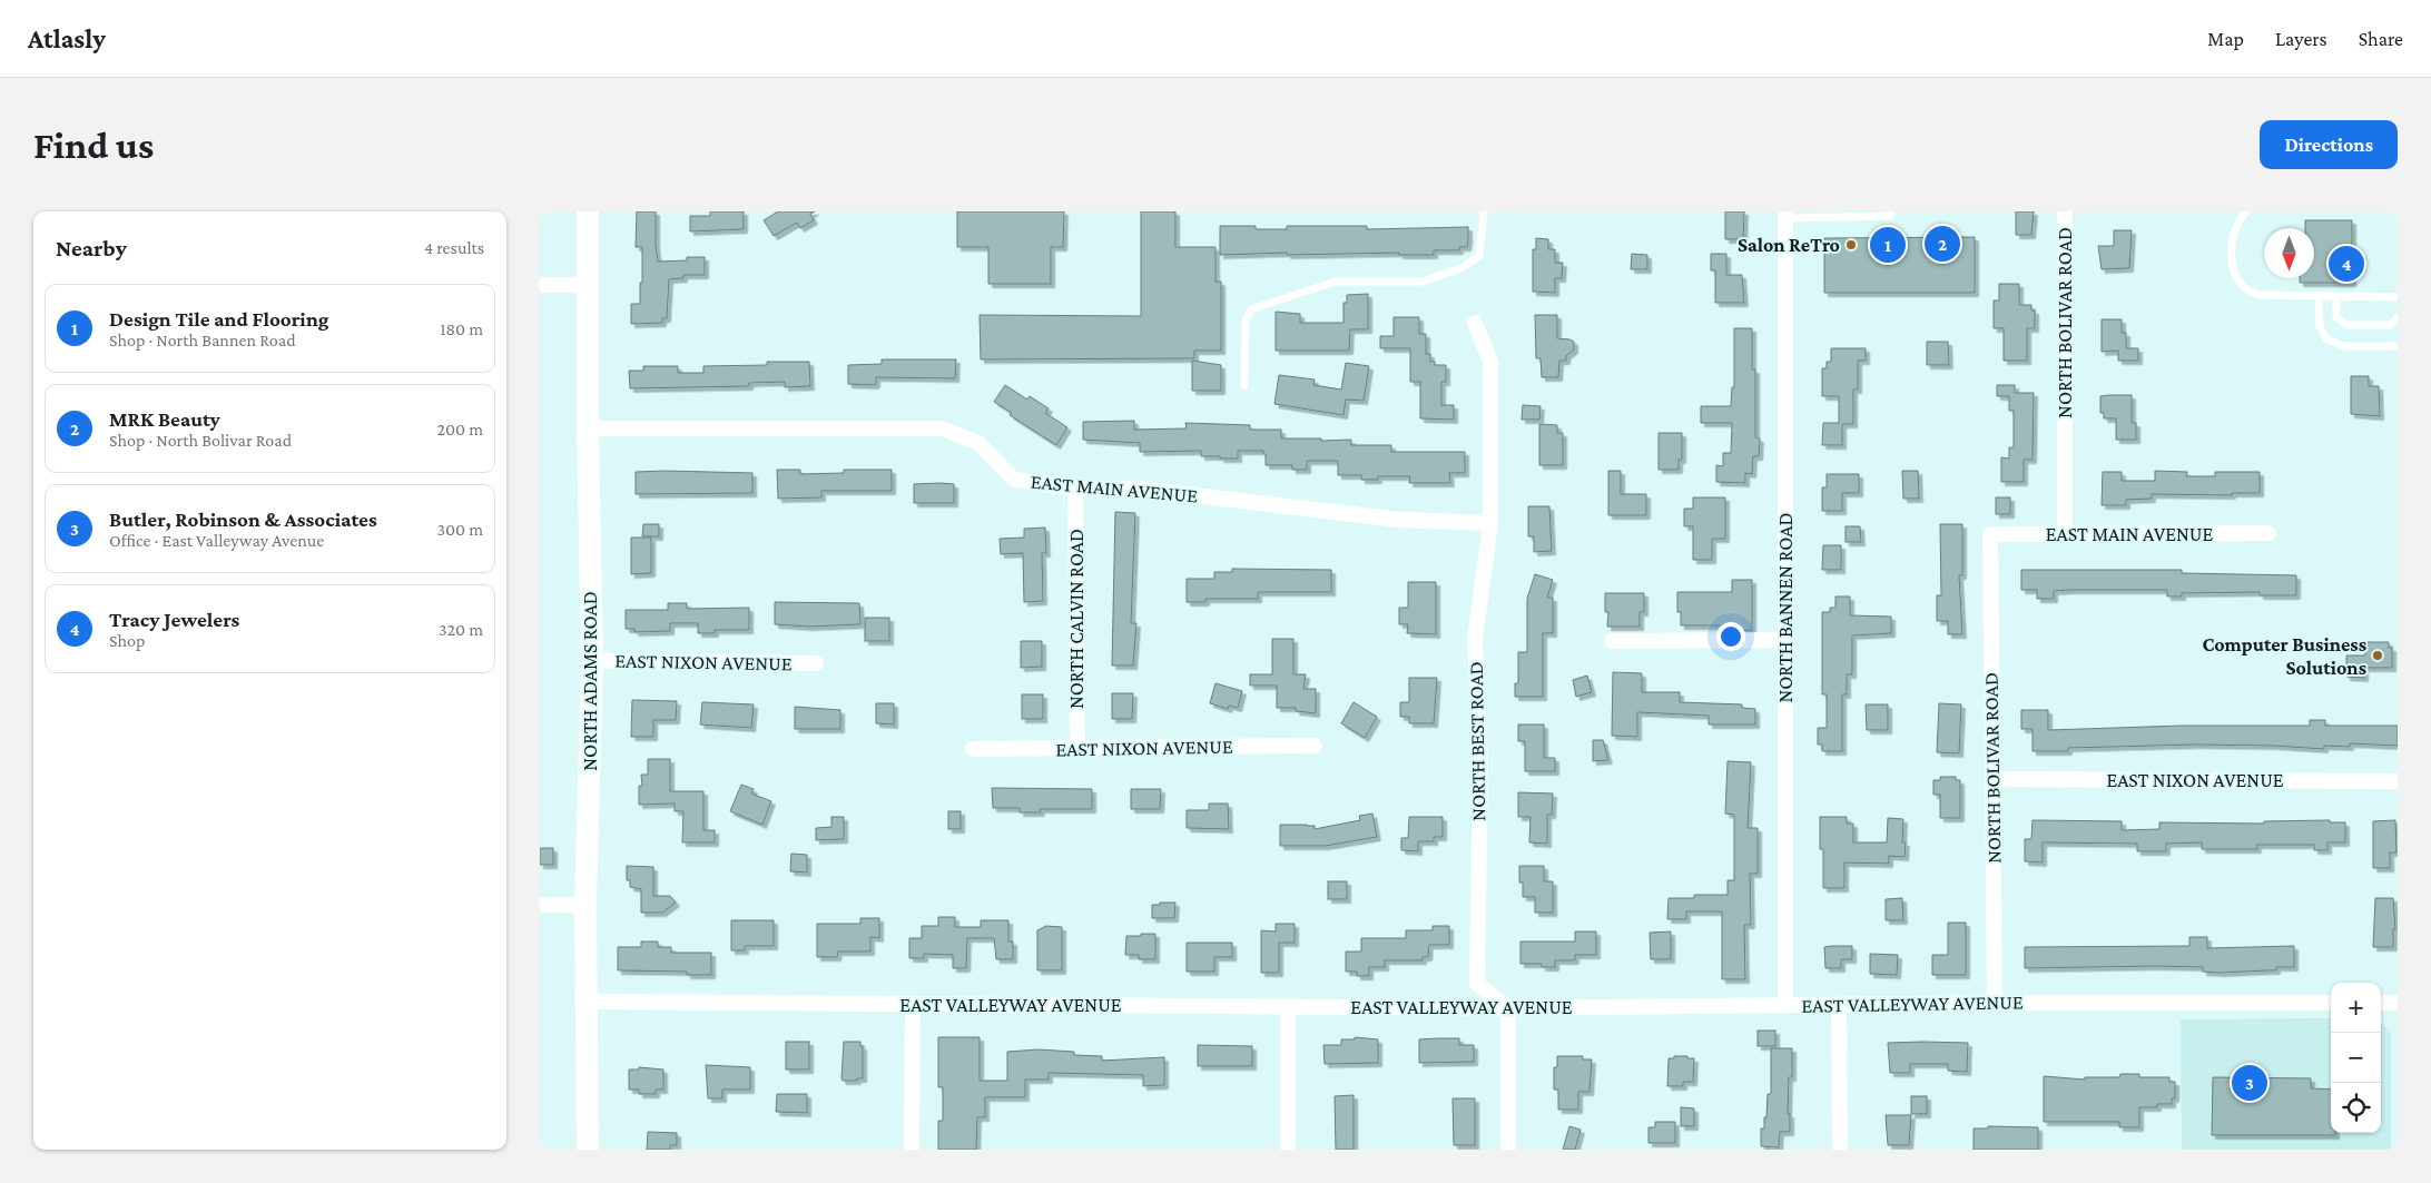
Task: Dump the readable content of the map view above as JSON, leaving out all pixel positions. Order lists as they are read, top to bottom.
{
  "streets": {
    "street": [
      "NORTH BOLIVAR ROAD",
      "EAST MAIN AVENUE",
      "NORTH BANNEN ROAD",
      "NORTH CALVIN ROAD",
      "EAST NIXON AVENUE",
      "NORTH ADAMS ROAD",
      "NORTH BEST ROAD",
      "EAST VALLEYWAY AVENUE"
    ]
  },
  "crossings": [
    ["NORTH BOLIVAR ROAD", "EAST MAIN AVENUE"],
    ["NORTH BOLIVAR ROAD", "EAST NIXON AVENUE"],
    ["NORTH BOLIVAR ROAD", "EAST VALLEYWAY AVENUE"],
    ["EAST MAIN AVENUE", "NORTH CALVIN ROAD"],
    ["EAST MAIN AVENUE", "NORTH ADAMS ROAD"],
    ["EAST MAIN AVENUE", "NORTH BEST ROAD"],
    ["NORTH BANNEN ROAD", "EAST VALLEYWAY AVENUE"],
    ["NORTH CALVIN ROAD", "EAST NIXON AVENUE"],
    ["EAST NIXON AVENUE", "NORTH ADAMS ROAD"],
    ["NORTH ADAMS ROAD", "EAST VALLEYWAY AVENUE"],
    ["NORTH BEST ROAD", "EAST VALLEYWAY AVENUE"]
  ],
  "places": ["Salon ReTro", "Computer Business Solutions"],
  "north": "bottom",
  "page": {
    "header": "Atlasly",
    "nav": ["Map", "Layers", "Share"],
    "buttons": "Directions",
    "title": "Find us",
    "heading": ["Nearby", "4 results"],
    "pins": [
      "2",
      "1",
      "4",
      "3"
    ],
    "list": [
      {
        "mark": "1",
        "name": "Design Tile and Flooring",
        "note": "Shop · North Bannen Road",
        "value": "180 m"
      },
      {
        "mark": "2",
        "name": "MRK Beauty",
        "note": "Shop · North Bolivar Road",
        "value": "200 m"
      },
      {
        "mark": "3",
        "name": "Butler, Robinson & Associates",
        "note": "Office · East Valleyway Avenue",
        "value": "300 m"
      },
      {
        "mark": "4",
        "name": "Tracy Jewelers",
        "note": "Shop",
        "value": "320 m"
      }
    ],
    "map_buttons": ["+", "−"]
  }
}
